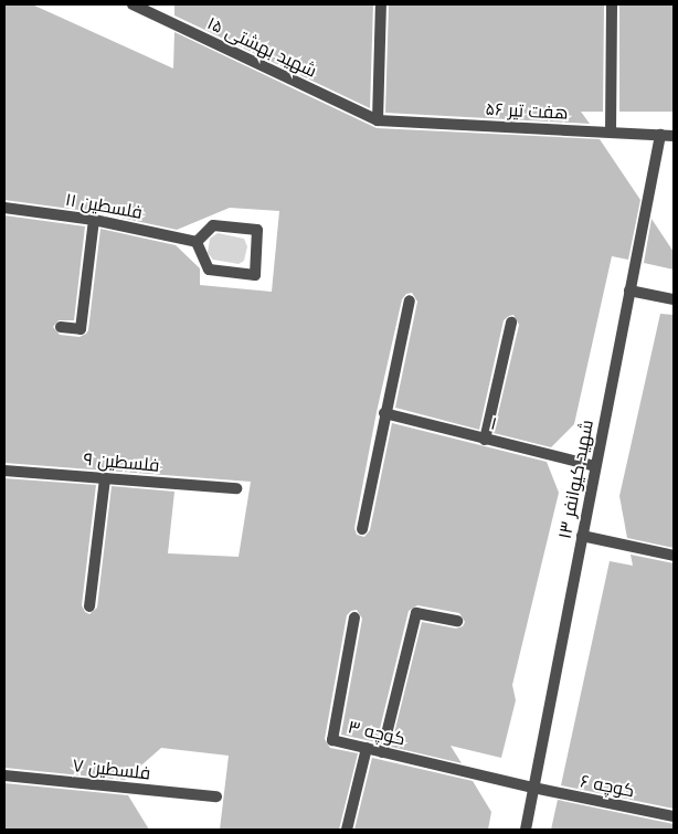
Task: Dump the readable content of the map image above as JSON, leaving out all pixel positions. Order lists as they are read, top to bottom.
{
  "streets": {
    "street": [
      "شهید بهشتی ۱۵",
      "هفت تیر ۵۶",
      "فلسطین ۱۱",
      "۱",
      "فلسطین ۹",
      "شهید کیوانفر ۱۳",
      "کوچه ۳",
      "فلسطین ۷",
      "کوچه ۶"
    ]
  },
  "crossings": [
    ["شهید بهشتی ۱۵", "هفت تیر ۵۶"],
    ["هفت تیر ۵۶", "شهید کیوانفر ۱۳"],
    ["۱", "شهید کیوانفر ۱۳"],
    ["شهید کیوانفر ۱۳", "کوچه ۳"],
    ["شهید کیوانفر ۱۳", "کوچه ۶"],
    ["کوچه ۳", "کوچه ۶"]
  ]
}
